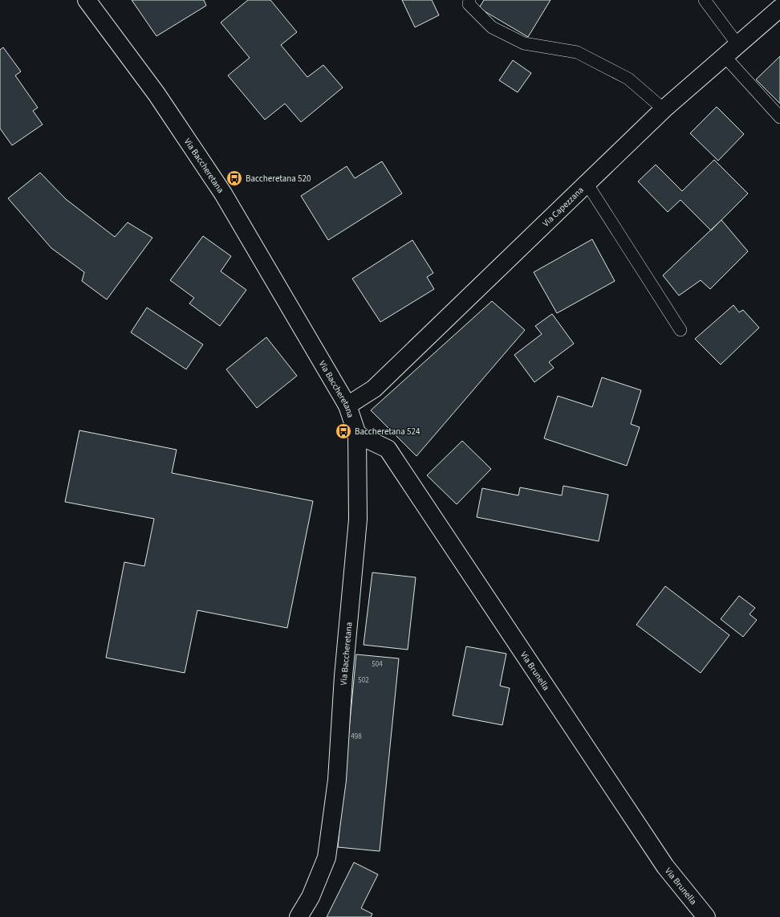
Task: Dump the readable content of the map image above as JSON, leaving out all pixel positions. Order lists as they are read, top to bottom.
{
  "streets": {
    "street": ["Via Baccheretana", "Via Capezzana", "Via Brunella"]
  },
  "crossings": [
    ["Via Baccheretana", "Via Capezzana"],
    ["Via Baccheretana", "Via Brunella"]
  ],
  "places": {
    "bus stop": ["Baccheretana 520", "Baccheretana 524"]
  },
  "house_numbers": ["504", "502", "498"]
}
